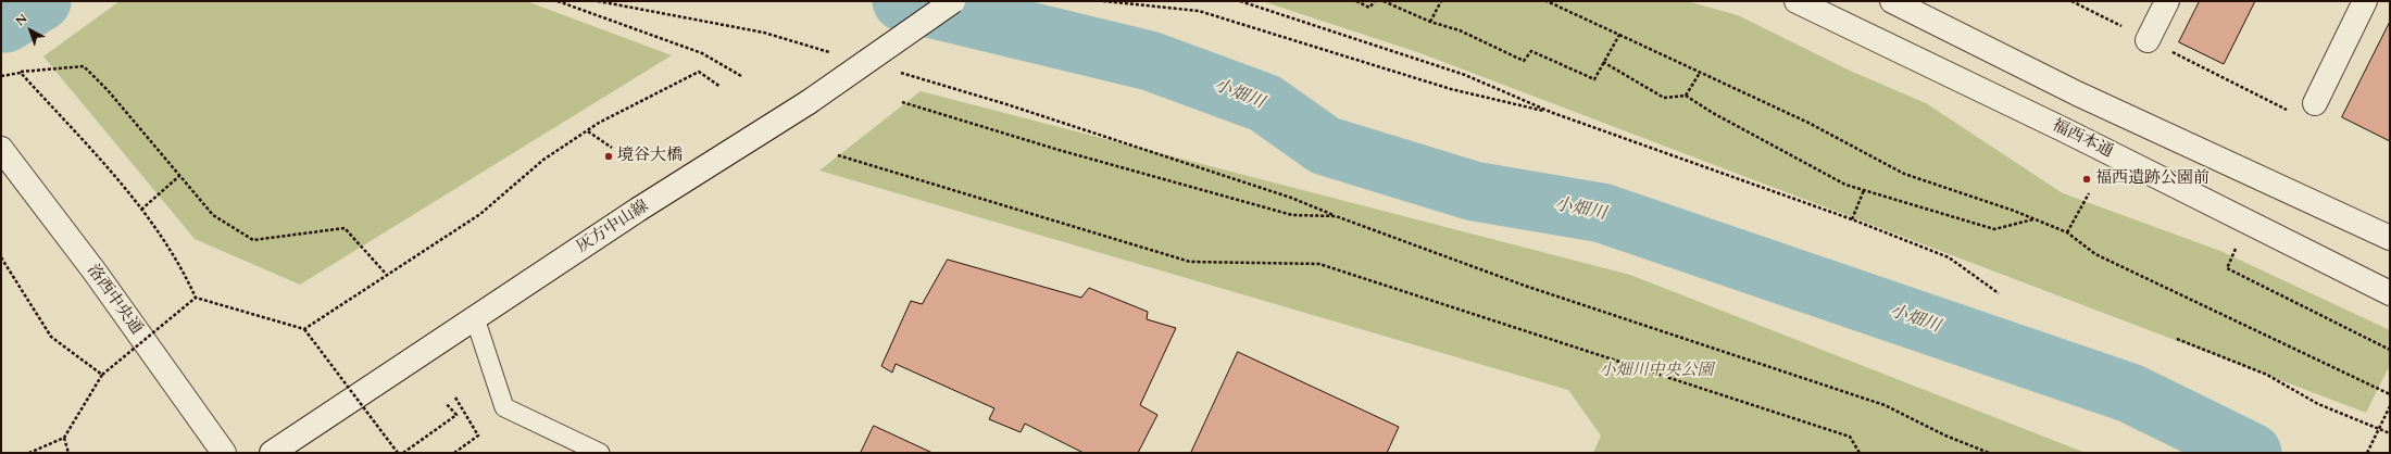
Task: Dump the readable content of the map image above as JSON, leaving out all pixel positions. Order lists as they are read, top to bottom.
{
  "streets": {
    "street": ["福西本通", "灰方中山線", "洛西中央通"]
  },
  "water": ["小畑川"],
  "parks": ["小畑川中央公園"],
  "places": ["境谷大橋", "福西遺跡公園前"],
  "north": "top left"
}
